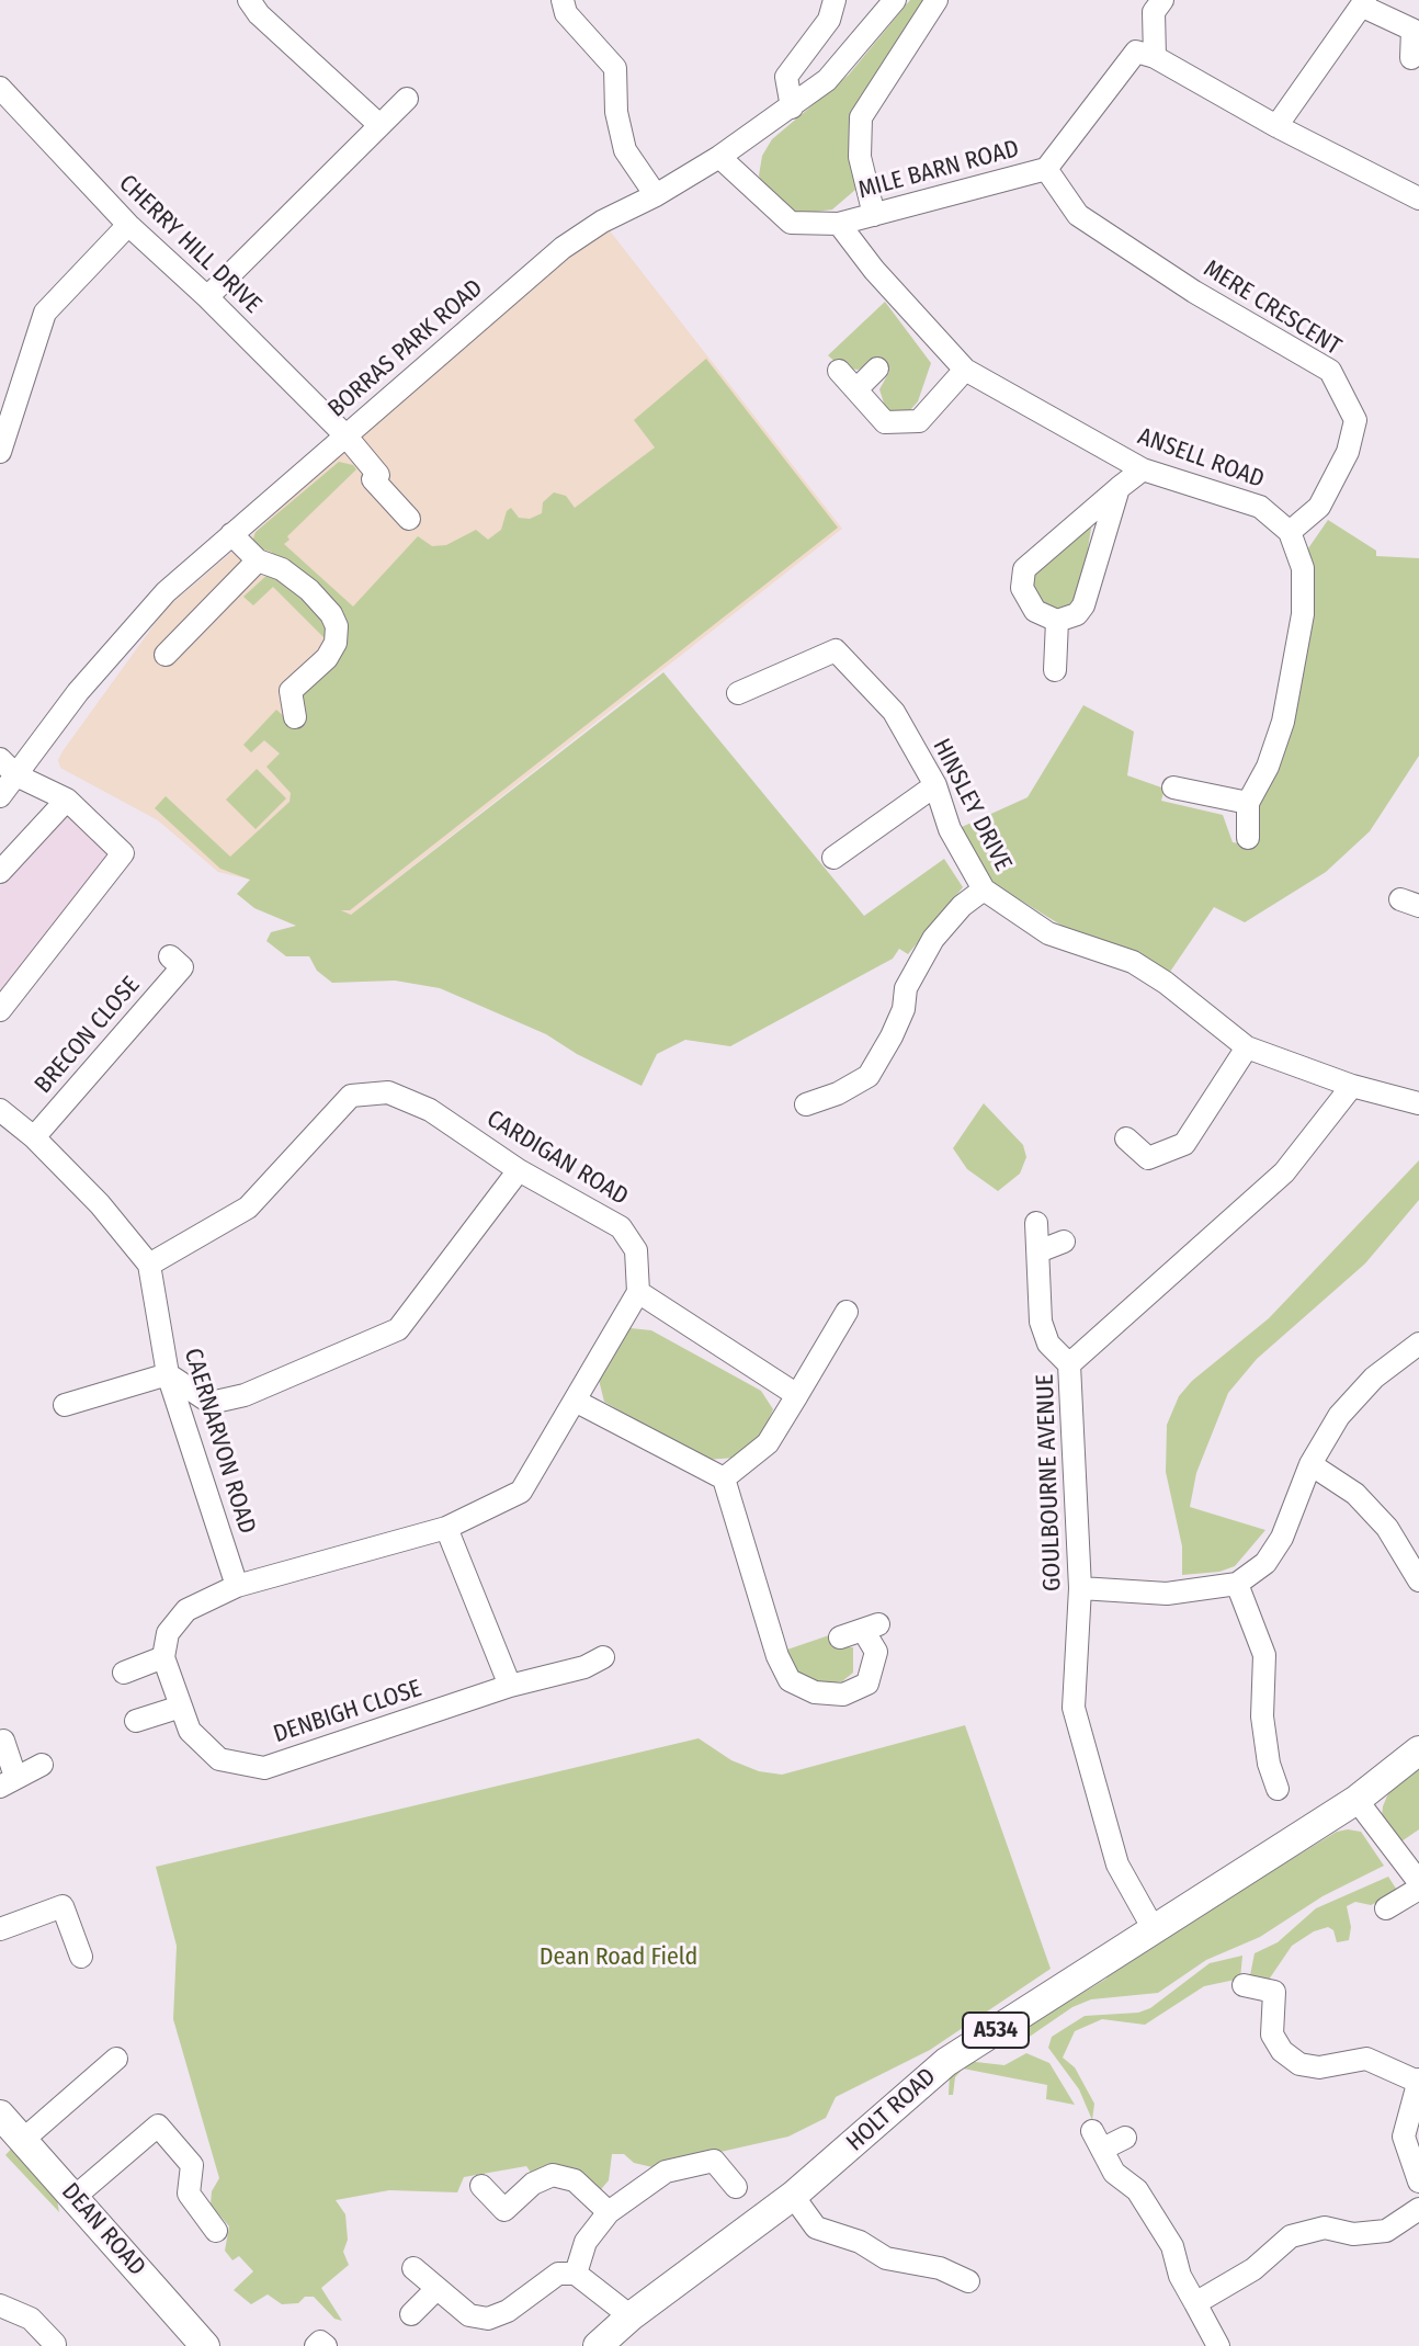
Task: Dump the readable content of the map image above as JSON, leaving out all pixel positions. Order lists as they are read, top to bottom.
{
  "streets": {
    "main road": ["A534", "HOLT ROAD", "DEAN ROAD"],
    "street": [
      "MILE BARN ROAD",
      "CHERRY HILL DRIVE",
      "MERE CRESCENT",
      "BORRAS PARK ROAD",
      "ANSELL ROAD",
      "HINSLEY DRIVE",
      "BRECON CLOSE",
      "CARDIGAN ROAD",
      "CAERNARVON ROAD",
      "GOULBOURNE AVENUE",
      "DENBIGH CLOSE"
    ]
  },
  "crossings": [
    ["MILE BARN ROAD", "MERE CRESCENT"],
    ["MILE BARN ROAD", "BORRAS PARK ROAD"],
    ["MILE BARN ROAD", "ANSELL ROAD"],
    ["CHERRY HILL DRIVE", "BORRAS PARK ROAD"],
    ["MERE CRESCENT", "ANSELL ROAD"],
    ["HINSLEY DRIVE", "GOULBOURNE AVENUE"],
    ["BRECON CLOSE", "CAERNARVON ROAD"],
    ["CARDIGAN ROAD", "CAERNARVON ROAD"],
    ["GOULBOURNE AVENUE", "HOLT ROAD"]
  ],
  "parks": ["Dean Road Field"]
}
